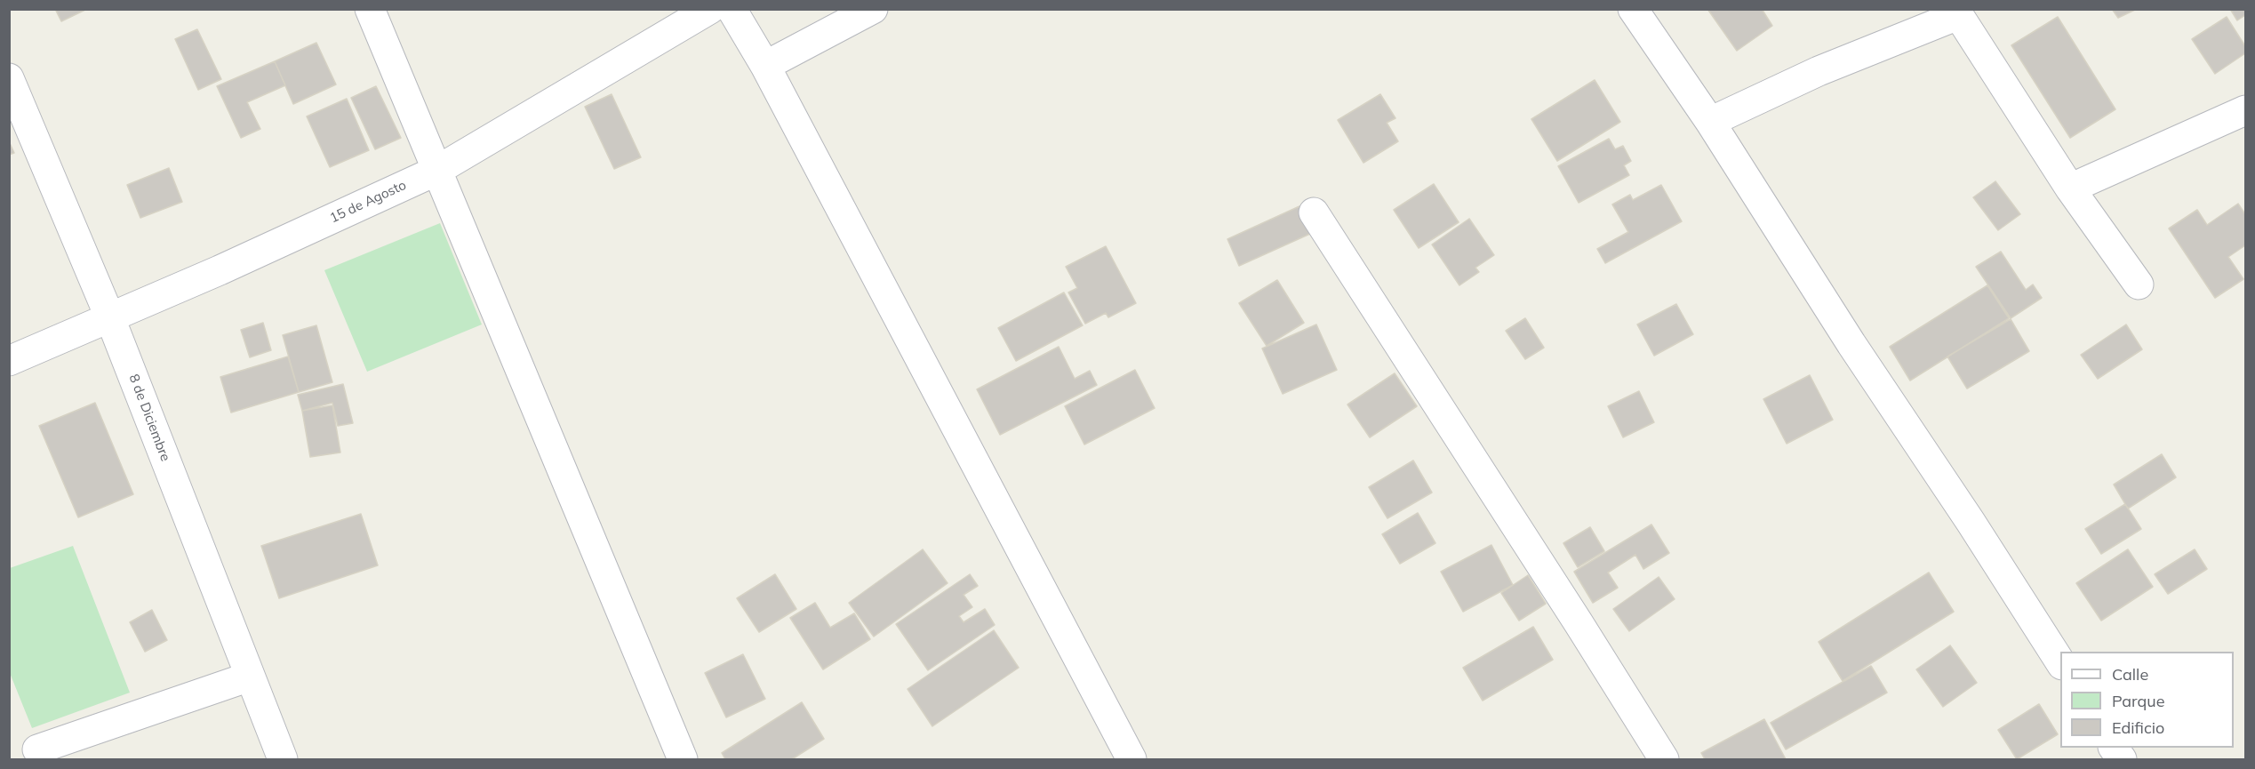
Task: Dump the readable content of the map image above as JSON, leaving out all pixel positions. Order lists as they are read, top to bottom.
{
  "streets": {
    "street": ["15 de Agosto", "8 de Diciembre"]
  },
  "crossings": [
    ["15 de Agosto", "8 de Diciembre"]
  ],
  "legend": ["Calle", "Parque", "Edificio"]
}
